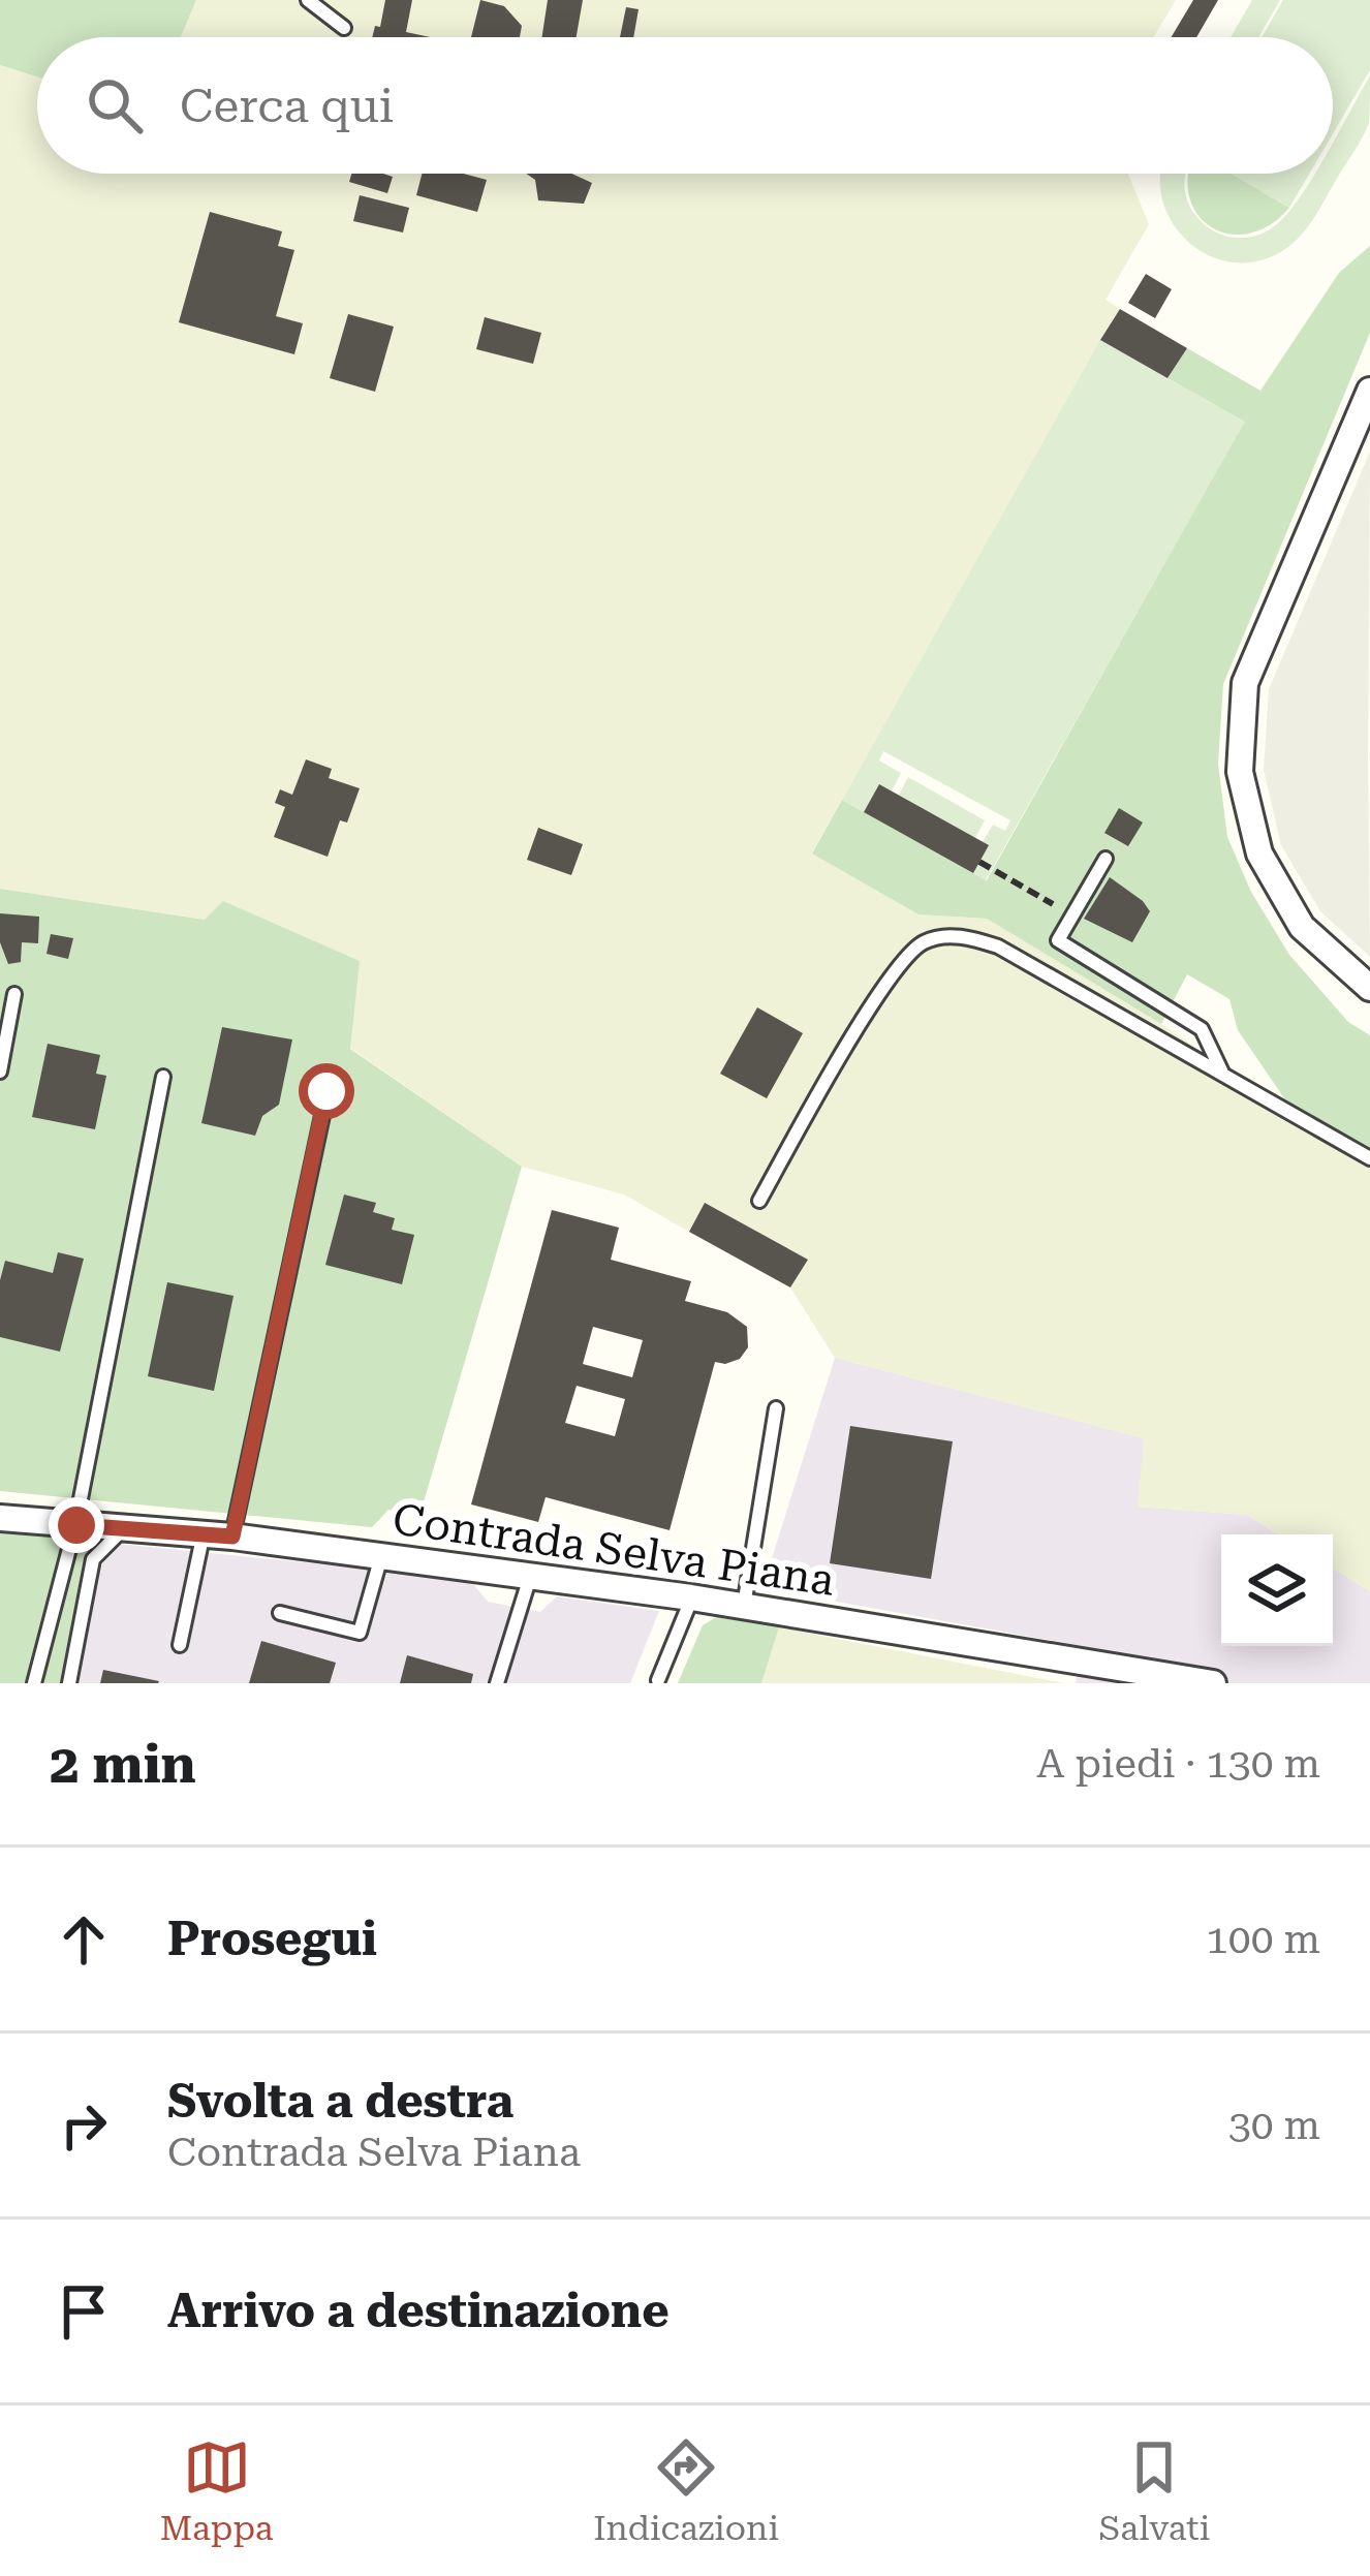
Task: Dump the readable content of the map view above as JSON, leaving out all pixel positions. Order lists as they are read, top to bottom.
{
  "streets": {
    "street": ["Contrada Selva Piana"]
  },
  "page": {
    "search": "Cerca qui",
    "heading": ["2 min", "A piedi · 130 m"],
    "list": [
      ["Prosegui", "100 m"],
      ["Svolta a destra", "Contrada Selva Piana", "30 m"],
      "Arrivo a destinazione"
    ],
    "nav": ["Mappa", "Indicazioni", "Salvati"]
  }
}
